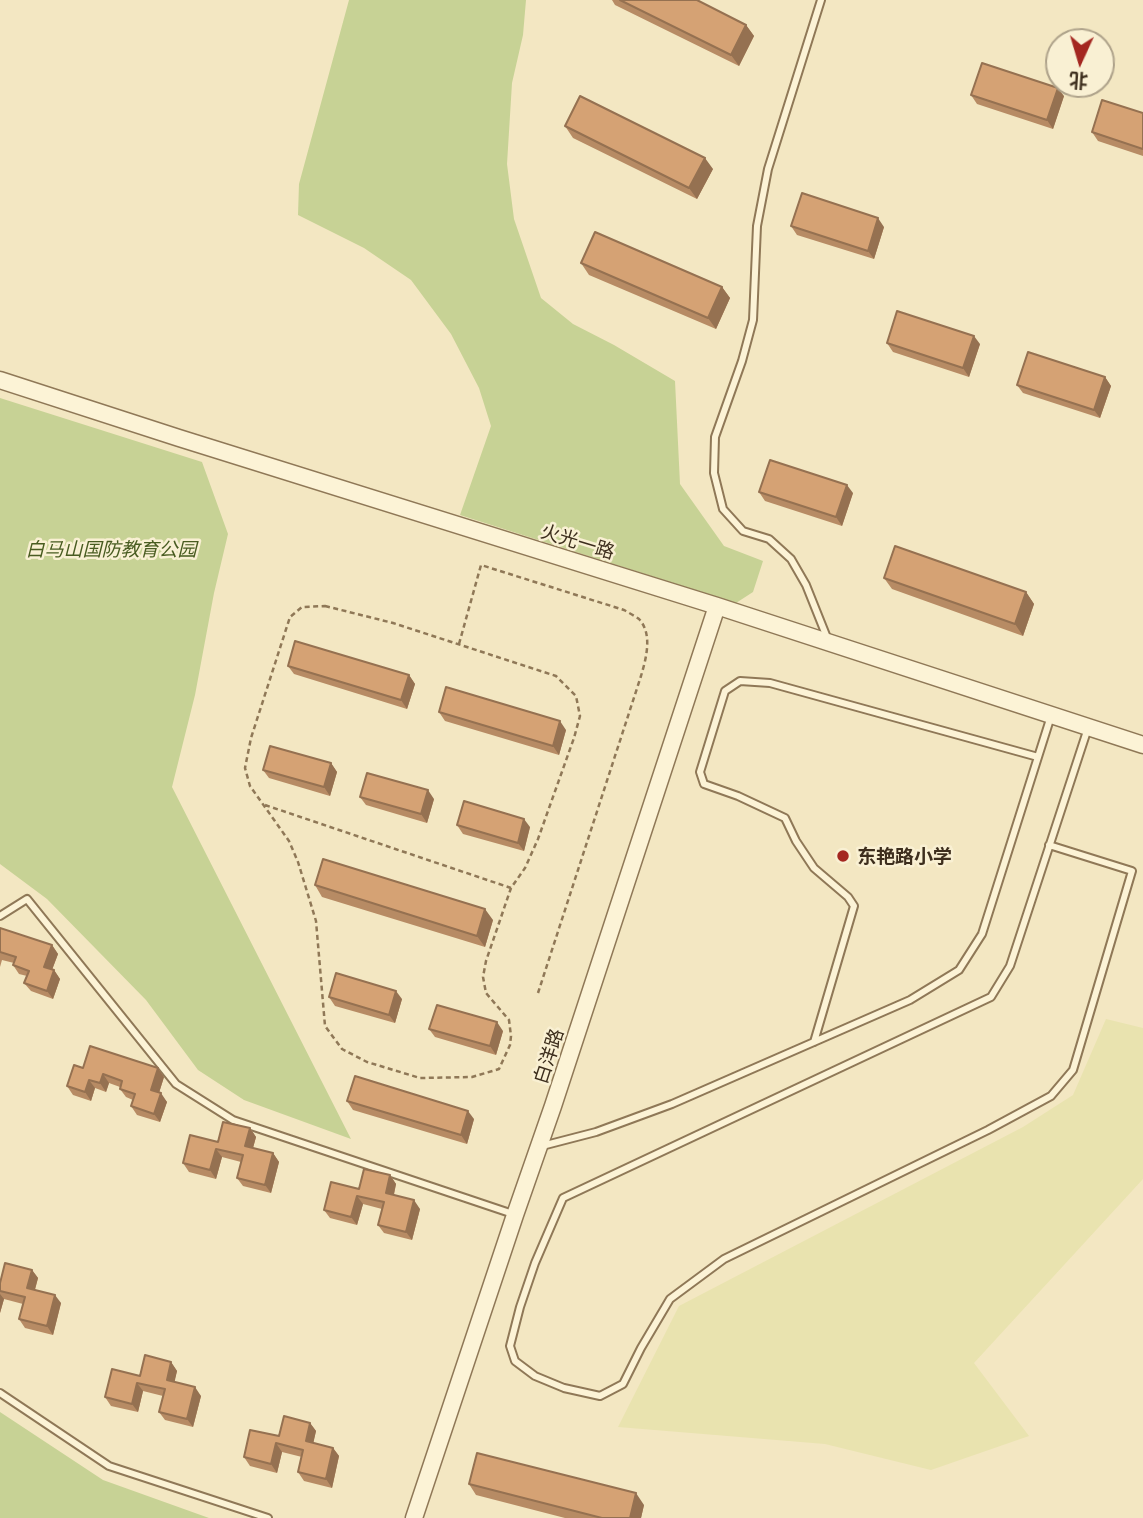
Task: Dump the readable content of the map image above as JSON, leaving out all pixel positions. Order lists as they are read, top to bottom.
{
  "streets": {
    "street": ["火光一路", "白洋路"]
  },
  "crossings": [
    ["火光一路", "白洋路"]
  ],
  "parks": ["白马山国防教育公园"],
  "places": ["东艳路小学"],
  "north": "bottom"
}
